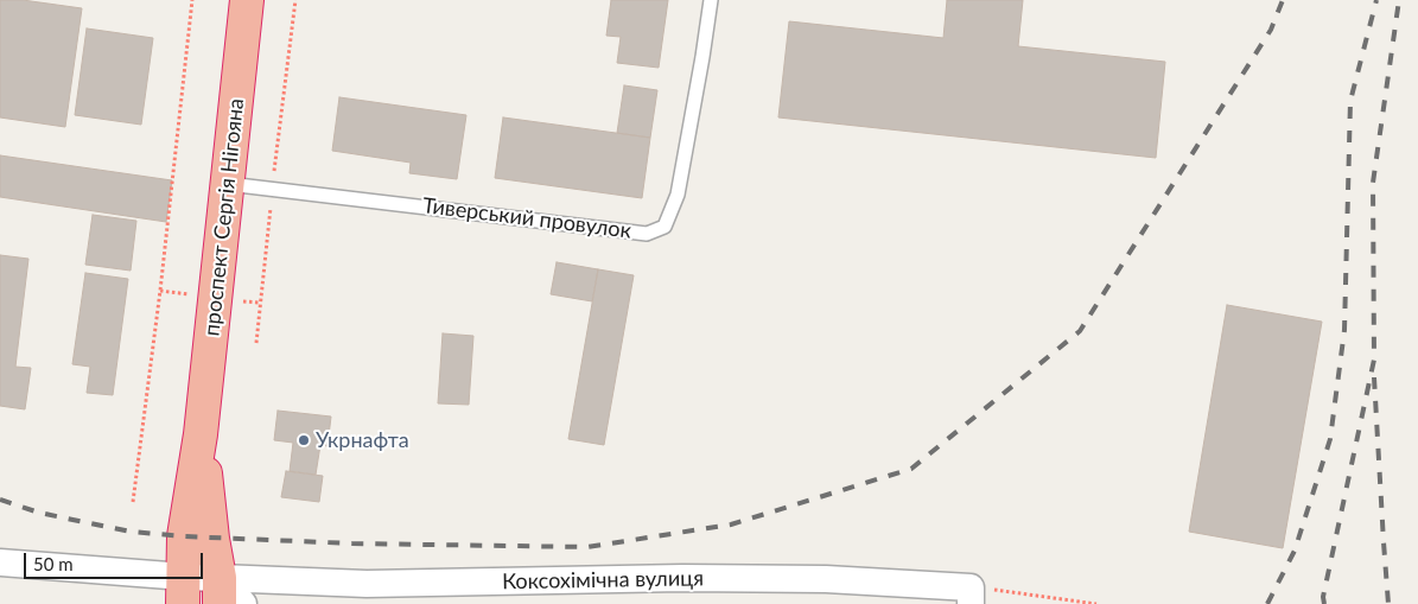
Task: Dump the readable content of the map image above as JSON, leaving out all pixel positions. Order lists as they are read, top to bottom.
{
  "streets": {
    "highway": ["проспект Сергія Нігояна"],
    "street": ["Коксохімічна вулиця"],
    "lane": ["Тиверський провулок"]
  },
  "crossings": [
    ["проспект Сергія Нігояна", "Тиверський провулок"],
    ["проспект Сергія Нігояна", "Коксохімічна вулиця"]
  ],
  "places": ["Укрнафта"],
  "scale_bar": "50 m"
}
